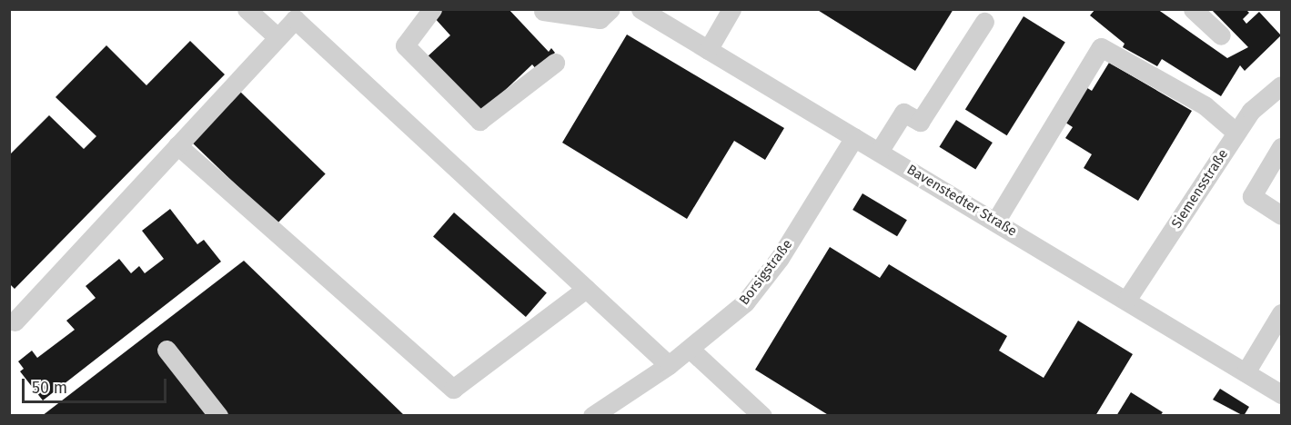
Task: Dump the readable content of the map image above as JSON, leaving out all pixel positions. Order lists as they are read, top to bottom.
{
  "streets": {
    "street": ["Siemensstraße", "Bavenstedter Straße", "Borsigstraße"]
  },
  "crossings": [
    ["Siemensstraße", "Bavenstedter Straße"],
    ["Bavenstedter Straße", "Borsigstraße"]
  ],
  "scale_bar": "50 m"
}
